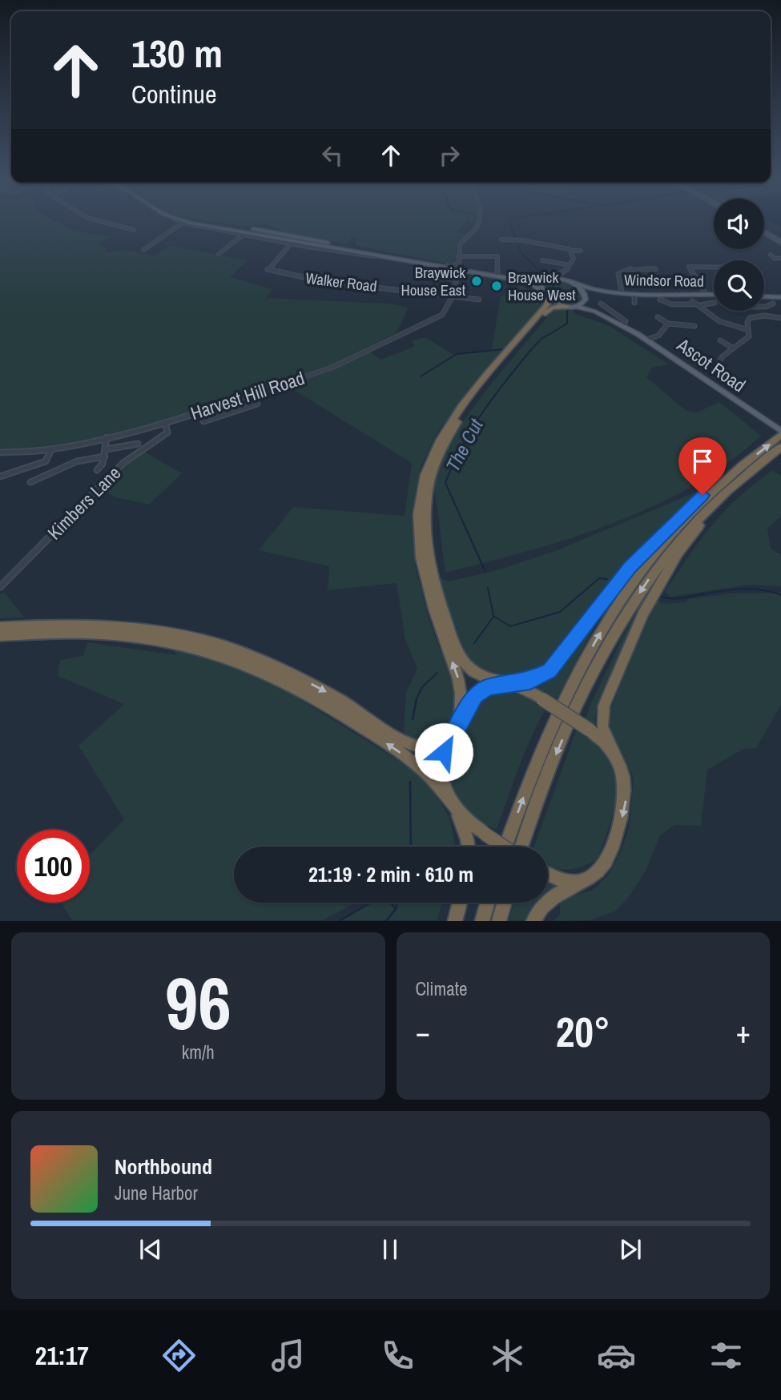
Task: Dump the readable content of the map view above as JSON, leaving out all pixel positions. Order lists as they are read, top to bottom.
{
  "streets": {
    "main road": ["Windsor Road", "Ascot Road"],
    "street": ["Walker Road", "Harvest Hill Road", "Kimbers Lane"]
  },
  "crossings": [
    ["Windsor Road", "Ascot Road"],
    ["Windsor Road", "Harvest Hill Road"],
    ["Walker Road", "Harvest Hill Road"],
    ["Harvest Hill Road", "Kimbers Lane"]
  ],
  "water": ["The Cut"],
  "places": ["Braywick House East", "Braywick House West"],
  "page": {
    "turn": ["130 m", "Continue"],
    "limit": "100",
    "trip": "21:19 · 2 min · 610 m",
    "tile": [
      ["96", "km/h"],
      "Climate"
    ],
    "heat": ["−", "20°", "+"],
    "song": ["Northbound", "June Harbor"],
    "tabs": "21:17"
  }
}
